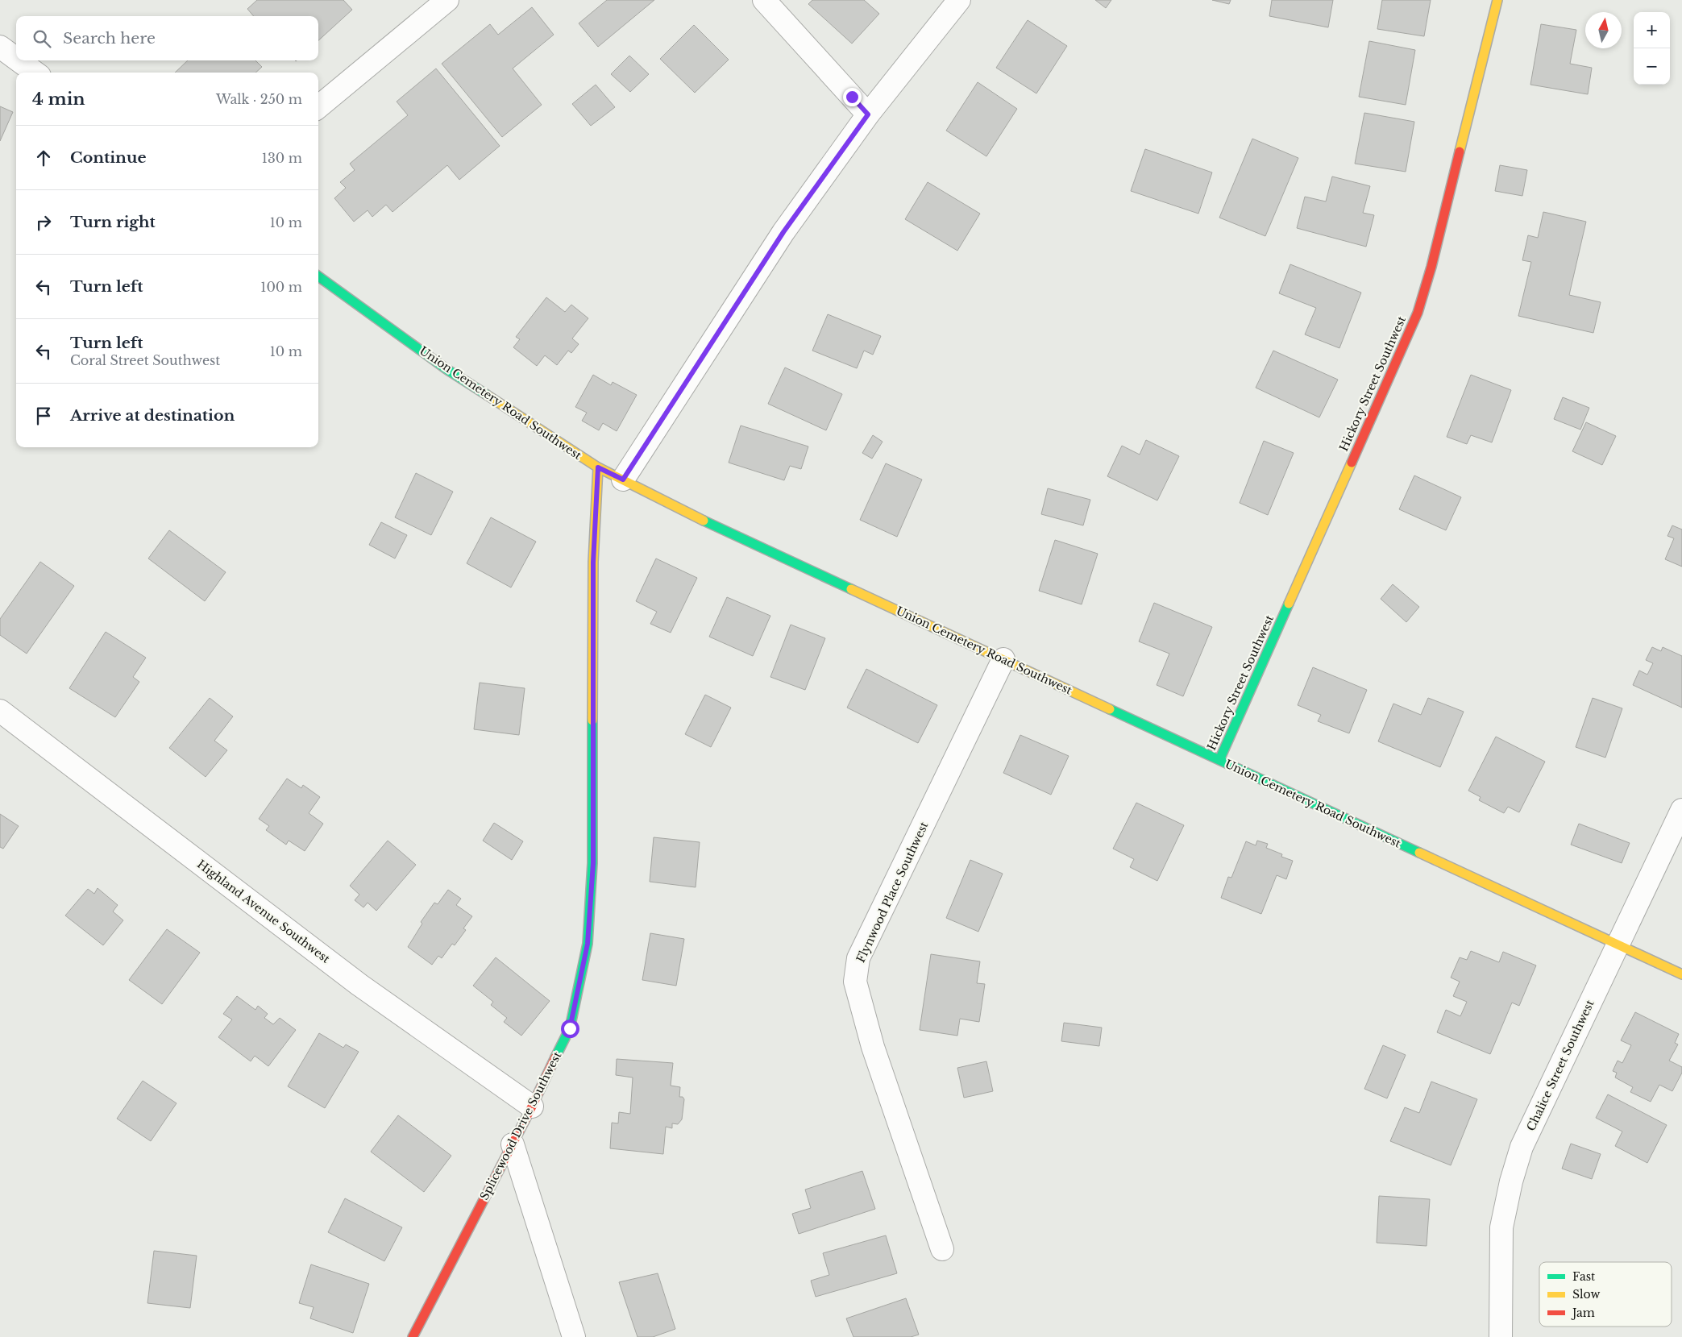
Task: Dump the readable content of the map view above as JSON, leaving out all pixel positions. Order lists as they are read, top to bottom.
{
  "streets": {
    "street": [
      "Hickory Street Southwest",
      "Union Cemetery Road Southwest",
      "Flynwood Place Southwest",
      "Highland Avenue Southwest",
      "Chalice Street Southwest",
      "Splicewood Drive Southwest"
    ]
  },
  "crossings": [
    ["Hickory Street Southwest", "Union Cemetery Road Southwest"],
    ["Union Cemetery Road Southwest", "Flynwood Place Southwest"],
    ["Union Cemetery Road Southwest", "Chalice Street Southwest"],
    ["Union Cemetery Road Southwest", "Splicewood Drive Southwest"],
    ["Highland Avenue Southwest", "Splicewood Drive Southwest"]
  ],
  "legend": ["Fast", "Slow", "Jam"],
  "north": "top",
  "page": {
    "map_buttons": ["+", "−"],
    "search": "Search here",
    "heading": ["4 min", "Walk · 250 m"],
    "list": [
      ["Continue", "130 m"],
      ["Turn right", "10 m"],
      ["Turn left", "100 m"],
      ["Turn left", "Coral Street Southwest", "10 m"],
      "Arrive at destination"
    ]
  }
}
